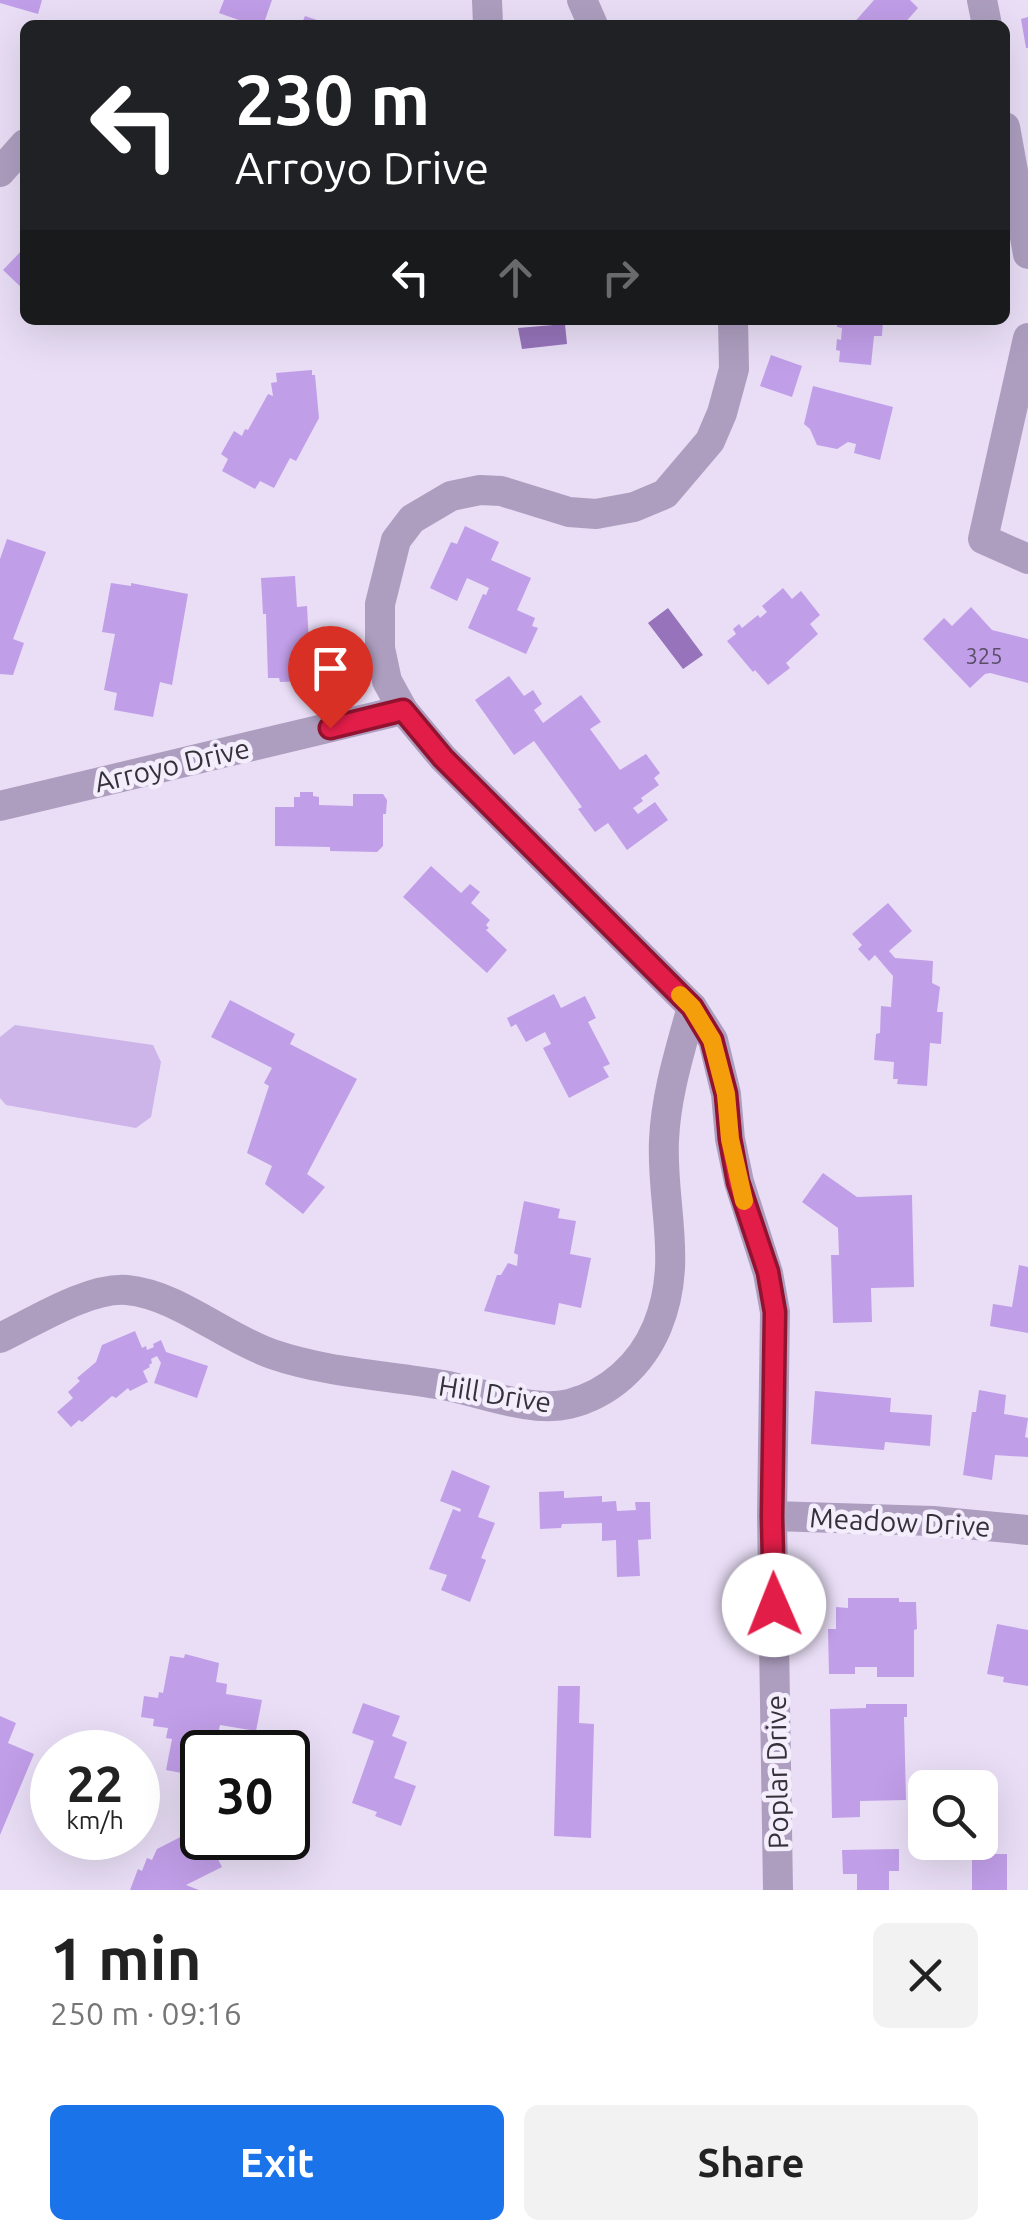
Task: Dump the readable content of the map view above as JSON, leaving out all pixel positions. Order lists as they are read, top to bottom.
{
  "streets": {
    "street": [
      "Arroyo Drive",
      "Hill Drive",
      "Meadow Drive",
      "Poplar Drive"
    ]
  },
  "crossings": [
    ["Arroyo Drive", "Poplar Drive"],
    ["Hill Drive", "Poplar Drive"],
    ["Meadow Drive", "Poplar Drive"]
  ],
  "house_numbers": ["325"],
  "page": {
    "turn": ["230 m", "Arroyo Drive"],
    "speed": "22 km/h",
    "limit": "30",
    "heading": ["1 min", "250 m · 09:16"],
    "buttons": ["Exit", "Share"]
  }
}
